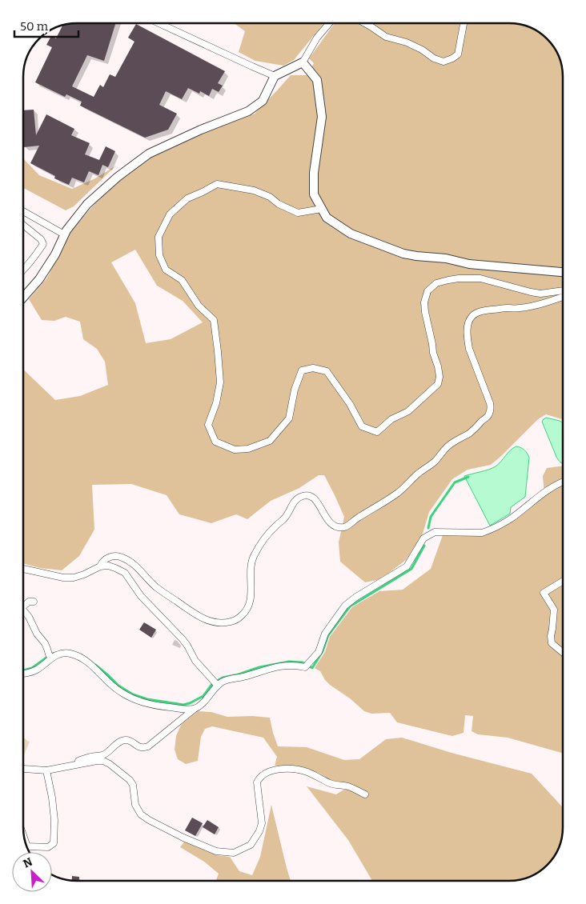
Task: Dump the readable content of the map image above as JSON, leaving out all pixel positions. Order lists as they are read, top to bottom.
{
  "scale_bar": "50 m",
  "north": "top left"
}
